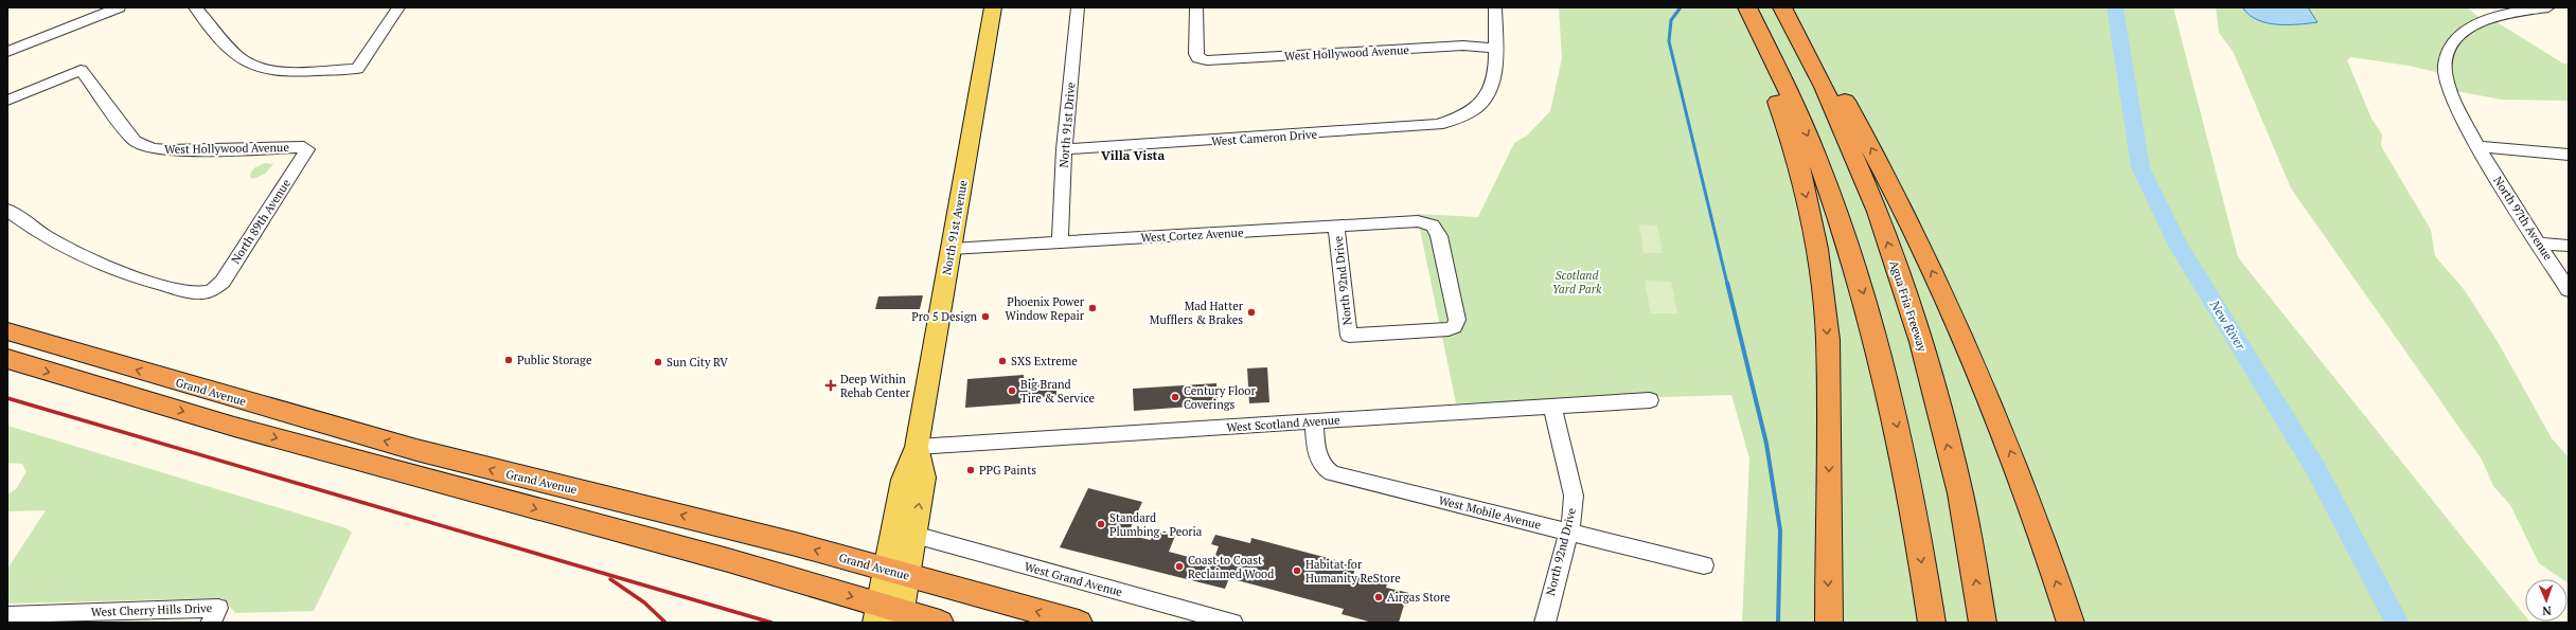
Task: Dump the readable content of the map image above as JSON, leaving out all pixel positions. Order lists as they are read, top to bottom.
{
  "streets": {
    "highway": ["Agua Fria Freeway", "Grand Avenue"],
    "main road": ["North 91st Avenue"],
    "street": [
      "West Hollywood Avenue",
      "North 91st Drive",
      "West Cameron Drive",
      "North 97th Avenue",
      "North 89th Avenue",
      "West Cortez Avenue",
      "North 92nd Drive",
      "West Scotland Avenue",
      "West Mobile Avenue",
      "West Grand Avenue",
      "West Cherry Hills Drive"
    ]
  },
  "crossings": [
    ["West Hollywood Avenue", "West Cameron Drive"],
    ["West Hollywood Avenue", "North 89th Avenue"],
    ["North 91st Drive", "West Cameron Drive"],
    ["North 91st Drive", "West Cortez Avenue"],
    ["North 91st Avenue", "West Cortez Avenue"],
    ["North 91st Avenue", "Grand Avenue"],
    ["North 91st Avenue", "West Scotland Avenue"],
    ["North 91st Avenue", "West Grand Avenue"],
    ["West Cortez Avenue", "North 92nd Drive"],
    ["North 92nd Drive", "West Scotland Avenue"],
    ["North 92nd Drive", "West Mobile Avenue"],
    ["West Scotland Avenue", "West Mobile Avenue"]
  ],
  "districts": ["Villa Vista"],
  "water": ["New River"],
  "parks": ["Scotland Yard Park"],
  "places": {
    "other": [
      "Phoenix Power Window Repair",
      "Mad Hatter Mufflers & Brakes",
      "Pro 5 Design",
      "Public Storage",
      "SXS Extreme",
      "Sun City RV",
      "Big Brand Tire & Service",
      "Century Floor Coverings",
      "PPG Paints",
      "Standard Plumbing - Peoria",
      "Coast to Coast Reclaimed Wood",
      "Habitat for Humanity ReStore",
      "Airgas Store"
    ],
    "health": ["Deep Within Rehab Center"]
  },
  "north": "bottom"
}
